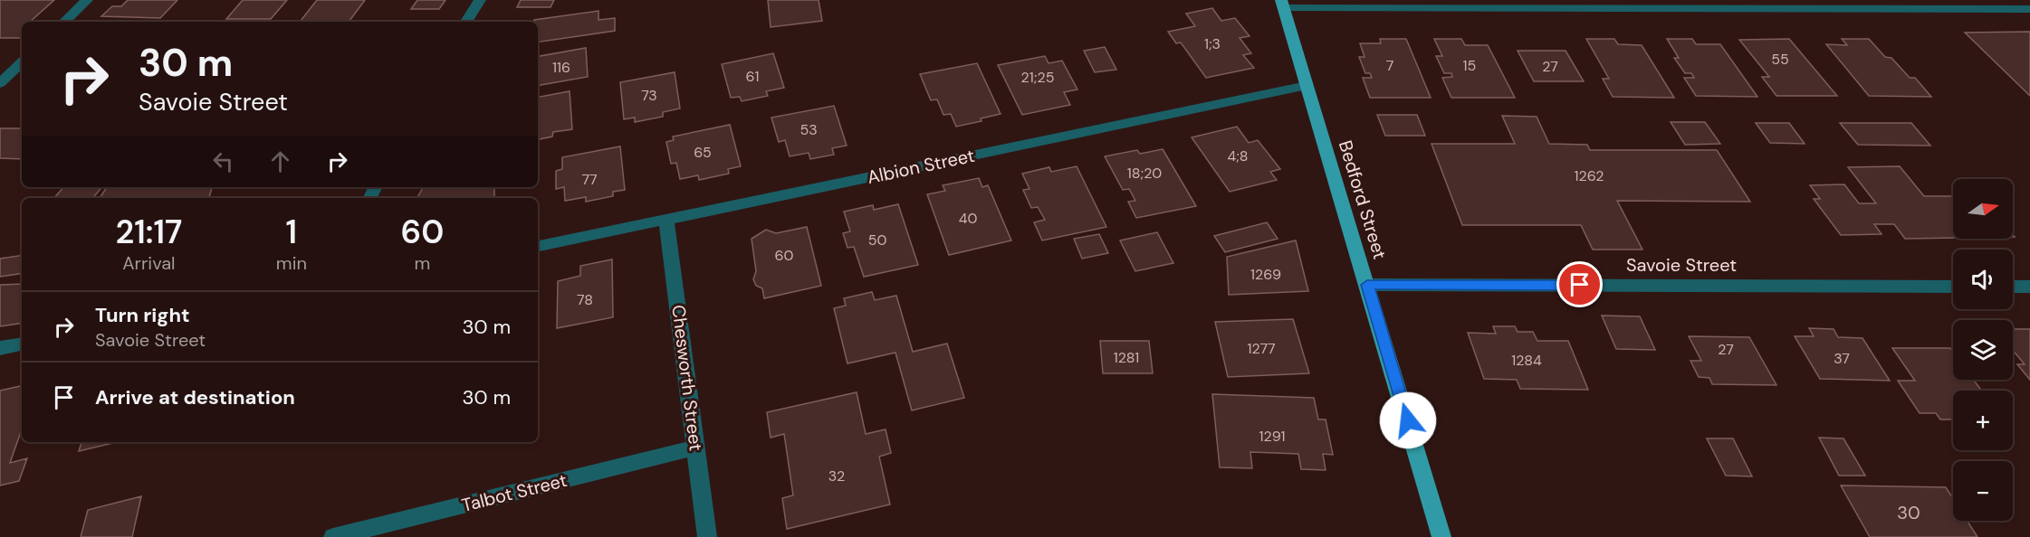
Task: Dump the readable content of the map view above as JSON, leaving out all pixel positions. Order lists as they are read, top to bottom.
{
  "streets": {
    "main road": ["Bedford Street"],
    "street": [
      "Albion Street",
      "Savoie Street",
      "Chesworth Street",
      "Talbot Street"
    ]
  },
  "crossings": [
    ["Albion Street", "Bedford Street"],
    ["Albion Street", "Chesworth Street"],
    ["Bedford Street", "Savoie Street"],
    ["Chesworth Street", "Talbot Street"]
  ],
  "house_numbers": [
    "1;3",
    "55",
    "7",
    "15",
    "27",
    "116",
    "61",
    "21;25",
    "73",
    "53",
    "65",
    "4;8",
    "18;20",
    "1262",
    "77",
    "40",
    "50",
    "60",
    "1269",
    "78",
    "1277",
    "27",
    "1281",
    "37",
    "1284",
    "1291",
    "32",
    "30"
  ],
  "north": "right",
  "page": {
    "turn": ["30 m", "Savoie Street"],
    "map_buttons": ["+", "−"],
    "eta": [
      "21:17",
      "Arrival",
      "1",
      "min",
      "60",
      "m"
    ],
    "list": [
      {
        "name": "Turn right",
        "note": "Savoie Street",
        "value": "30 m"
      },
      {
        "name": "Arrive at destination",
        "value": "30 m"
      }
    ]
  }
}
